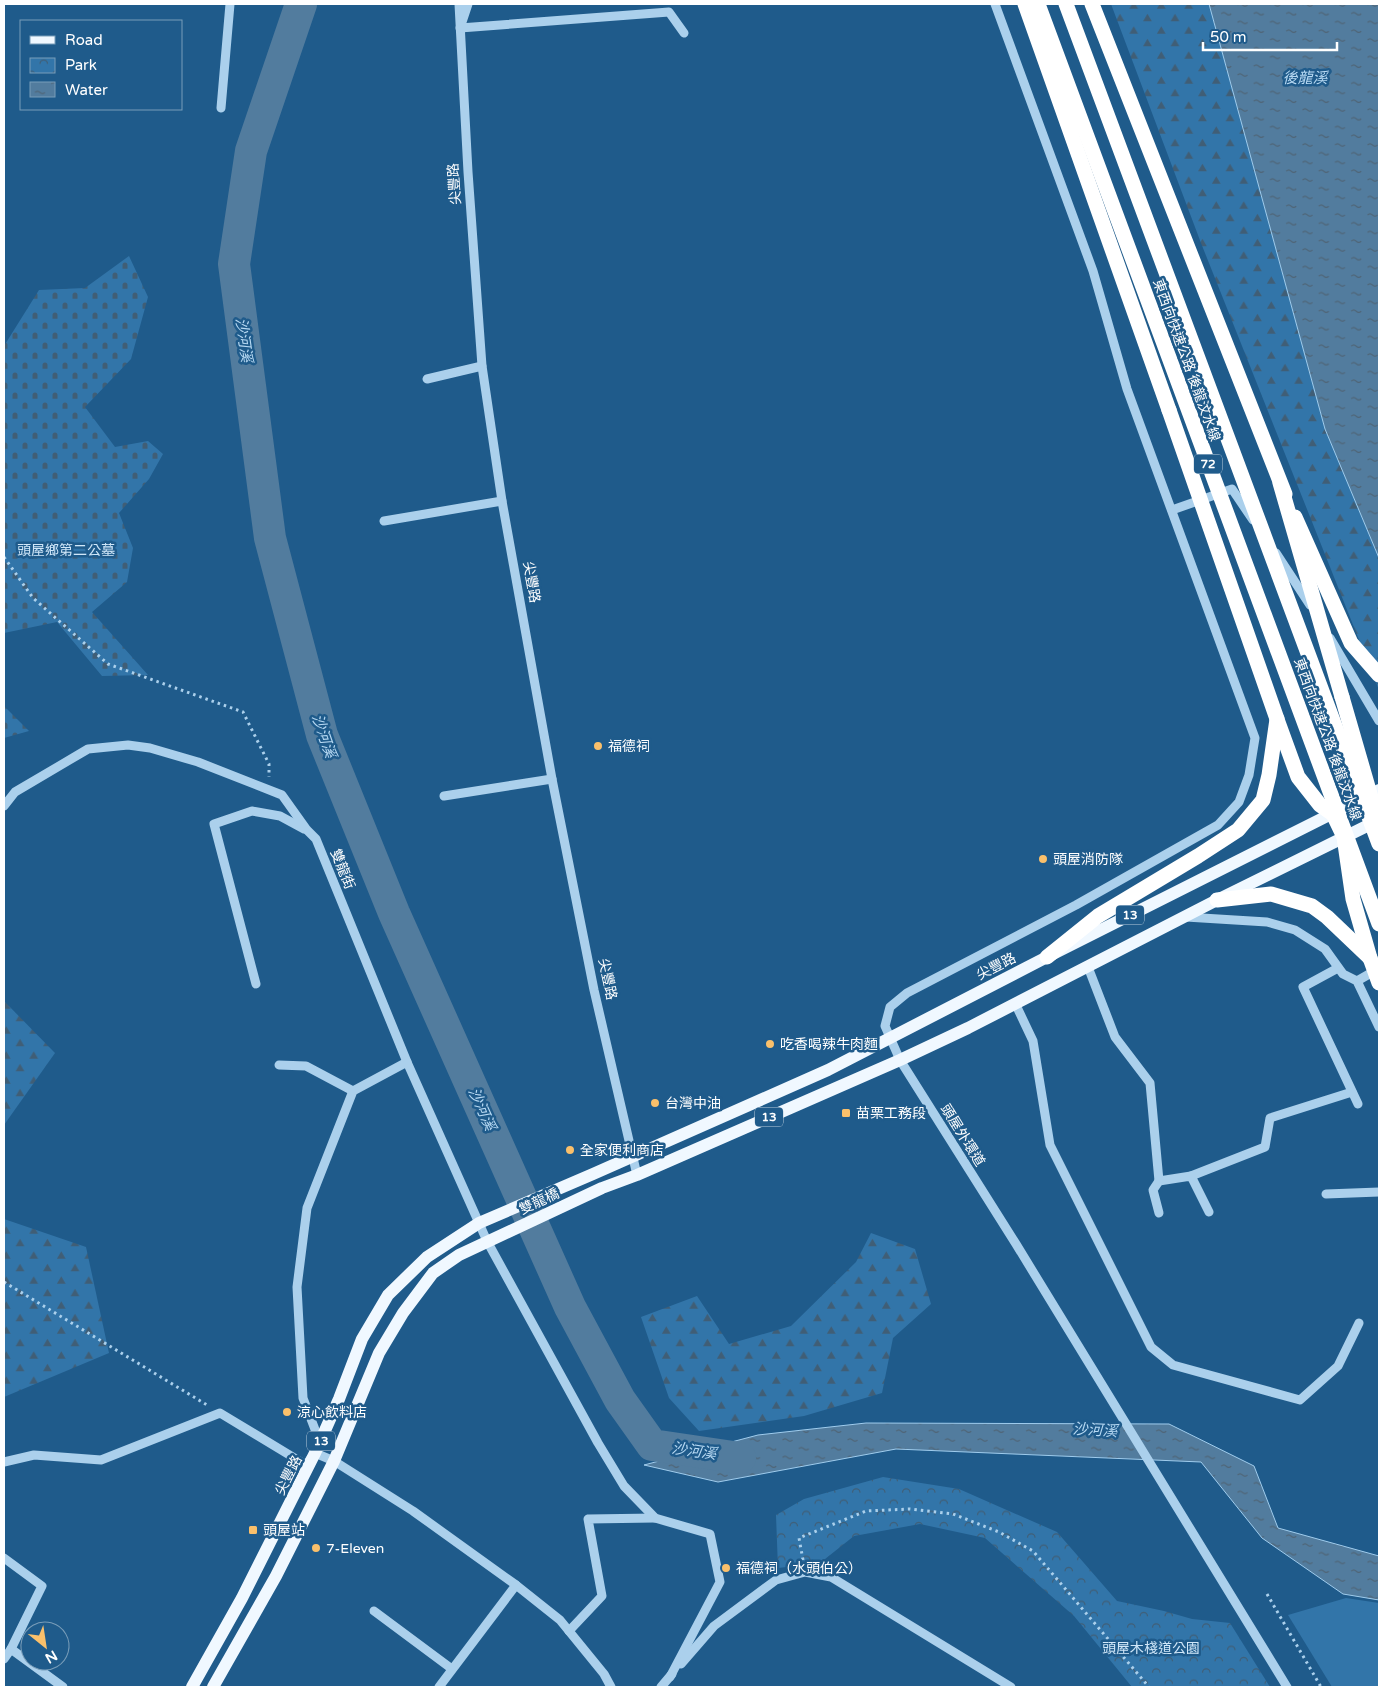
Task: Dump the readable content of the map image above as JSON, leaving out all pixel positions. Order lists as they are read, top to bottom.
{
  "streets": {
    "highway": ["東西向快速公路 後龍汶水線", "72"],
    "main road": ["尖豐路", "13", "雙龍橋"],
    "street": ["雙龍街", "頭屋外環道"]
  },
  "crossings": [
    ["尖豐路", "雙龍街"],
    ["尖豐路", "13"],
    ["尖豐路", "頭屋外環道"],
    ["尖豐路", "雙龍橋"],
    ["雙龍街", "13"],
    ["雙龍街", "雙龍橋"],
    ["13", "頭屋外環道"],
    ["13", "雙龍橋"]
  ],
  "water": ["後龍溪", "沙河溪"],
  "parks": ["頭屋鄉第二公墓", "頭屋木棧道公園"],
  "places": {
    "other": [
      "福德祠",
      "頭屋消防隊",
      "吃香喝辣牛肉麵",
      "台灣中油",
      "全家便利商店",
      "涼心飲料店",
      "7-Eleven",
      "福德祠（水頭伯公）"
    ],
    "transit": ["苗栗工務段", "頭屋站"]
  },
  "legend": ["Road", "Park", "Water"],
  "scale_bar": "50 m",
  "north": "bottom right"
}
